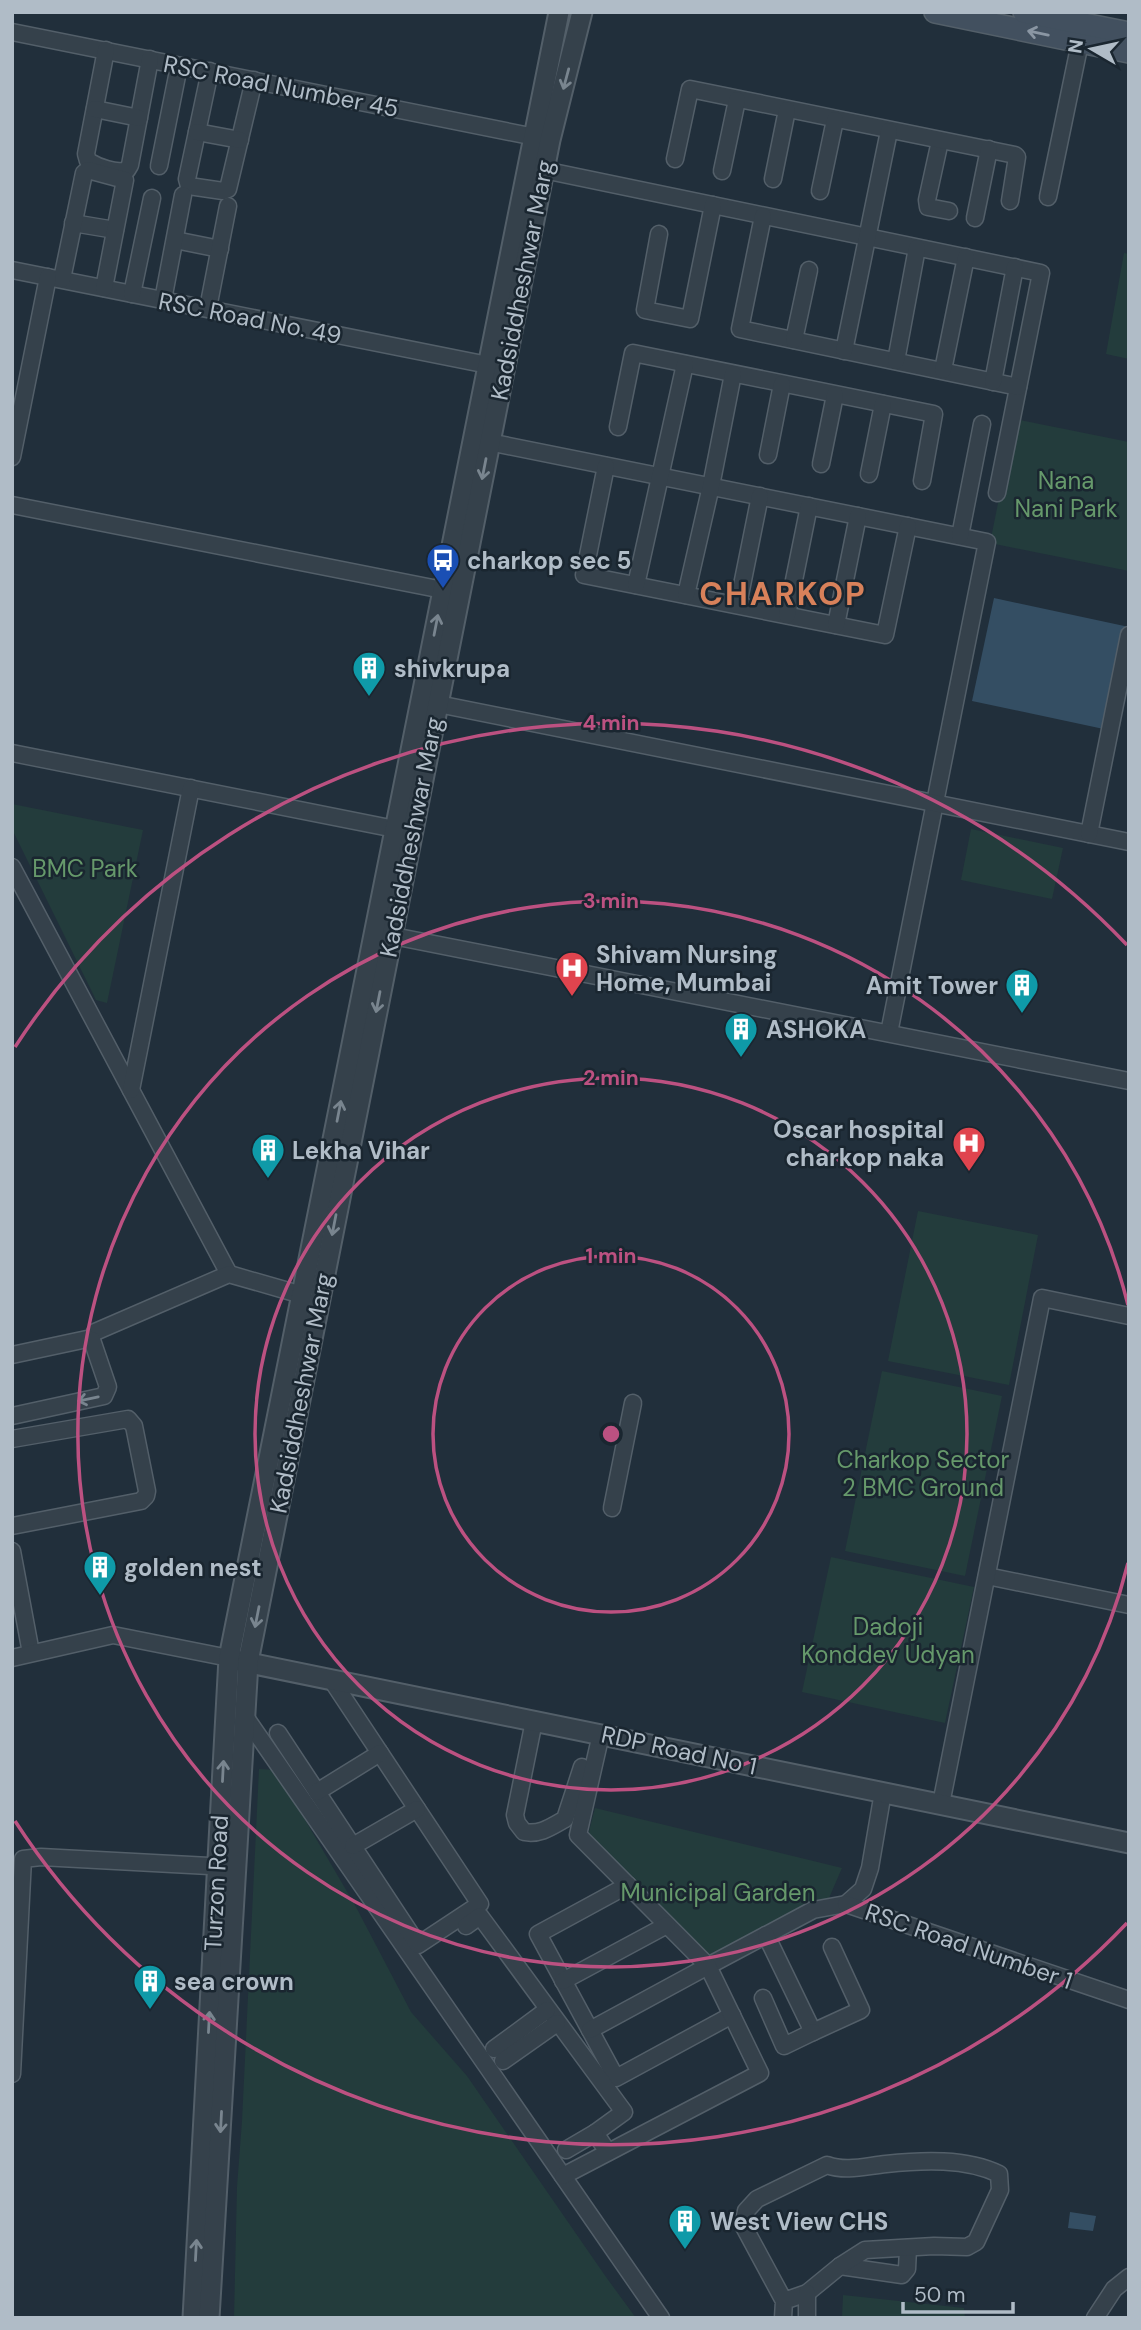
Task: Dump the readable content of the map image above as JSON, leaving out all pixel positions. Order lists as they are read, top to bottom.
{
  "streets": {
    "street": [
      "RSC Road Number 45",
      "Kadsiddheshwar Marg",
      "RSC Road No. 49",
      "RDP Road No 1",
      "Turzon Road",
      "RSC Road Number 1"
    ]
  },
  "crossings": [
    ["RSC Road Number 45", "Kadsiddheshwar Marg"],
    ["Kadsiddheshwar Marg", "RSC Road No. 49"],
    ["Kadsiddheshwar Marg", "RDP Road No 1"],
    ["Kadsiddheshwar Marg", "Turzon Road"],
    ["RDP Road No 1", "Turzon Road"],
    ["RDP Road No 1", "RSC Road Number 1"]
  ],
  "districts": ["CHARKOP"],
  "parks": [
    "Nana Nani Park",
    "BMC Park",
    "Charkop Sector 2 BMC Ground",
    "Dadoji Konddev Udyan",
    "Municipal Garden"
  ],
  "places": {
    "bus stop": ["charkop sec 5"],
    "building": [
      "shivkrupa",
      "Amit Tower",
      "ASHOKA",
      "Lekha Vihar",
      "golden nest",
      "sea crown",
      "West View CHS"
    ],
    "hospital": ["Shivam Nursing Home, Mumbai", "Oscar hospital charkop naka"]
  },
  "scale_bar": "50 m",
  "north": "left",
  "rings": [
    "4 min",
    "3 min",
    "2 min",
    "1 min"
  ]
}
